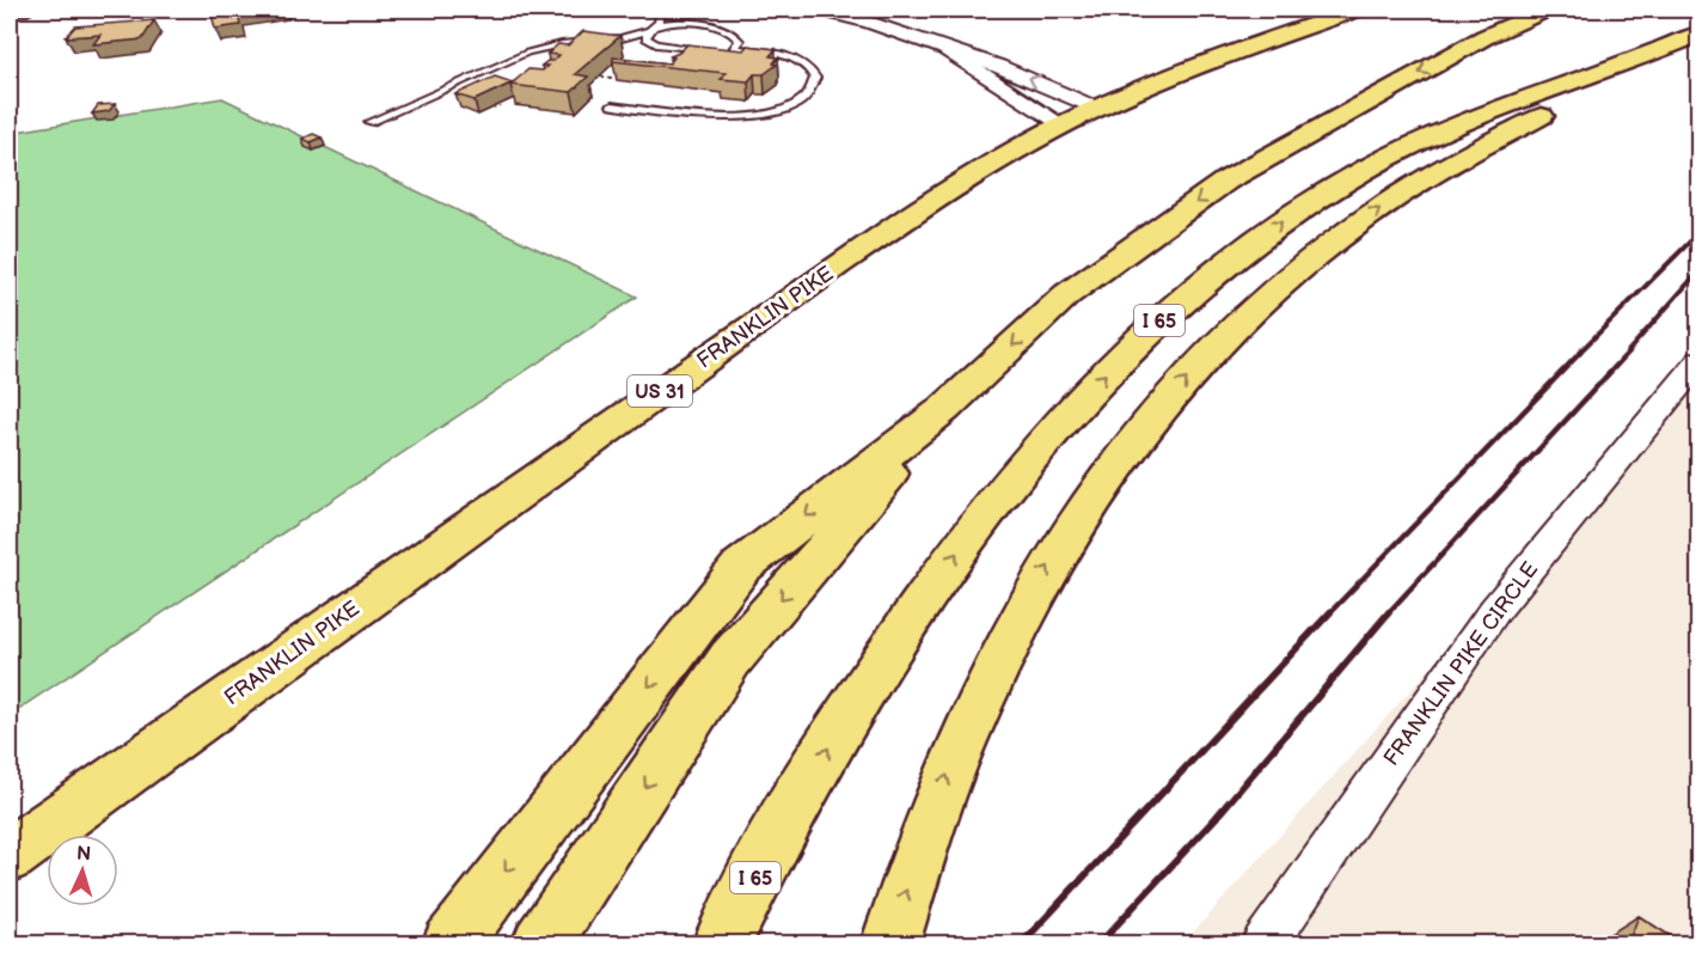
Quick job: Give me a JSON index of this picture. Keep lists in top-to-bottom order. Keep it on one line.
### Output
{"streets":{"main road":["FRANKLIN PIKE","I 65","US 31"],"street":["FRANKLIN PIKE CIRCLE"]},"north":"top"}
